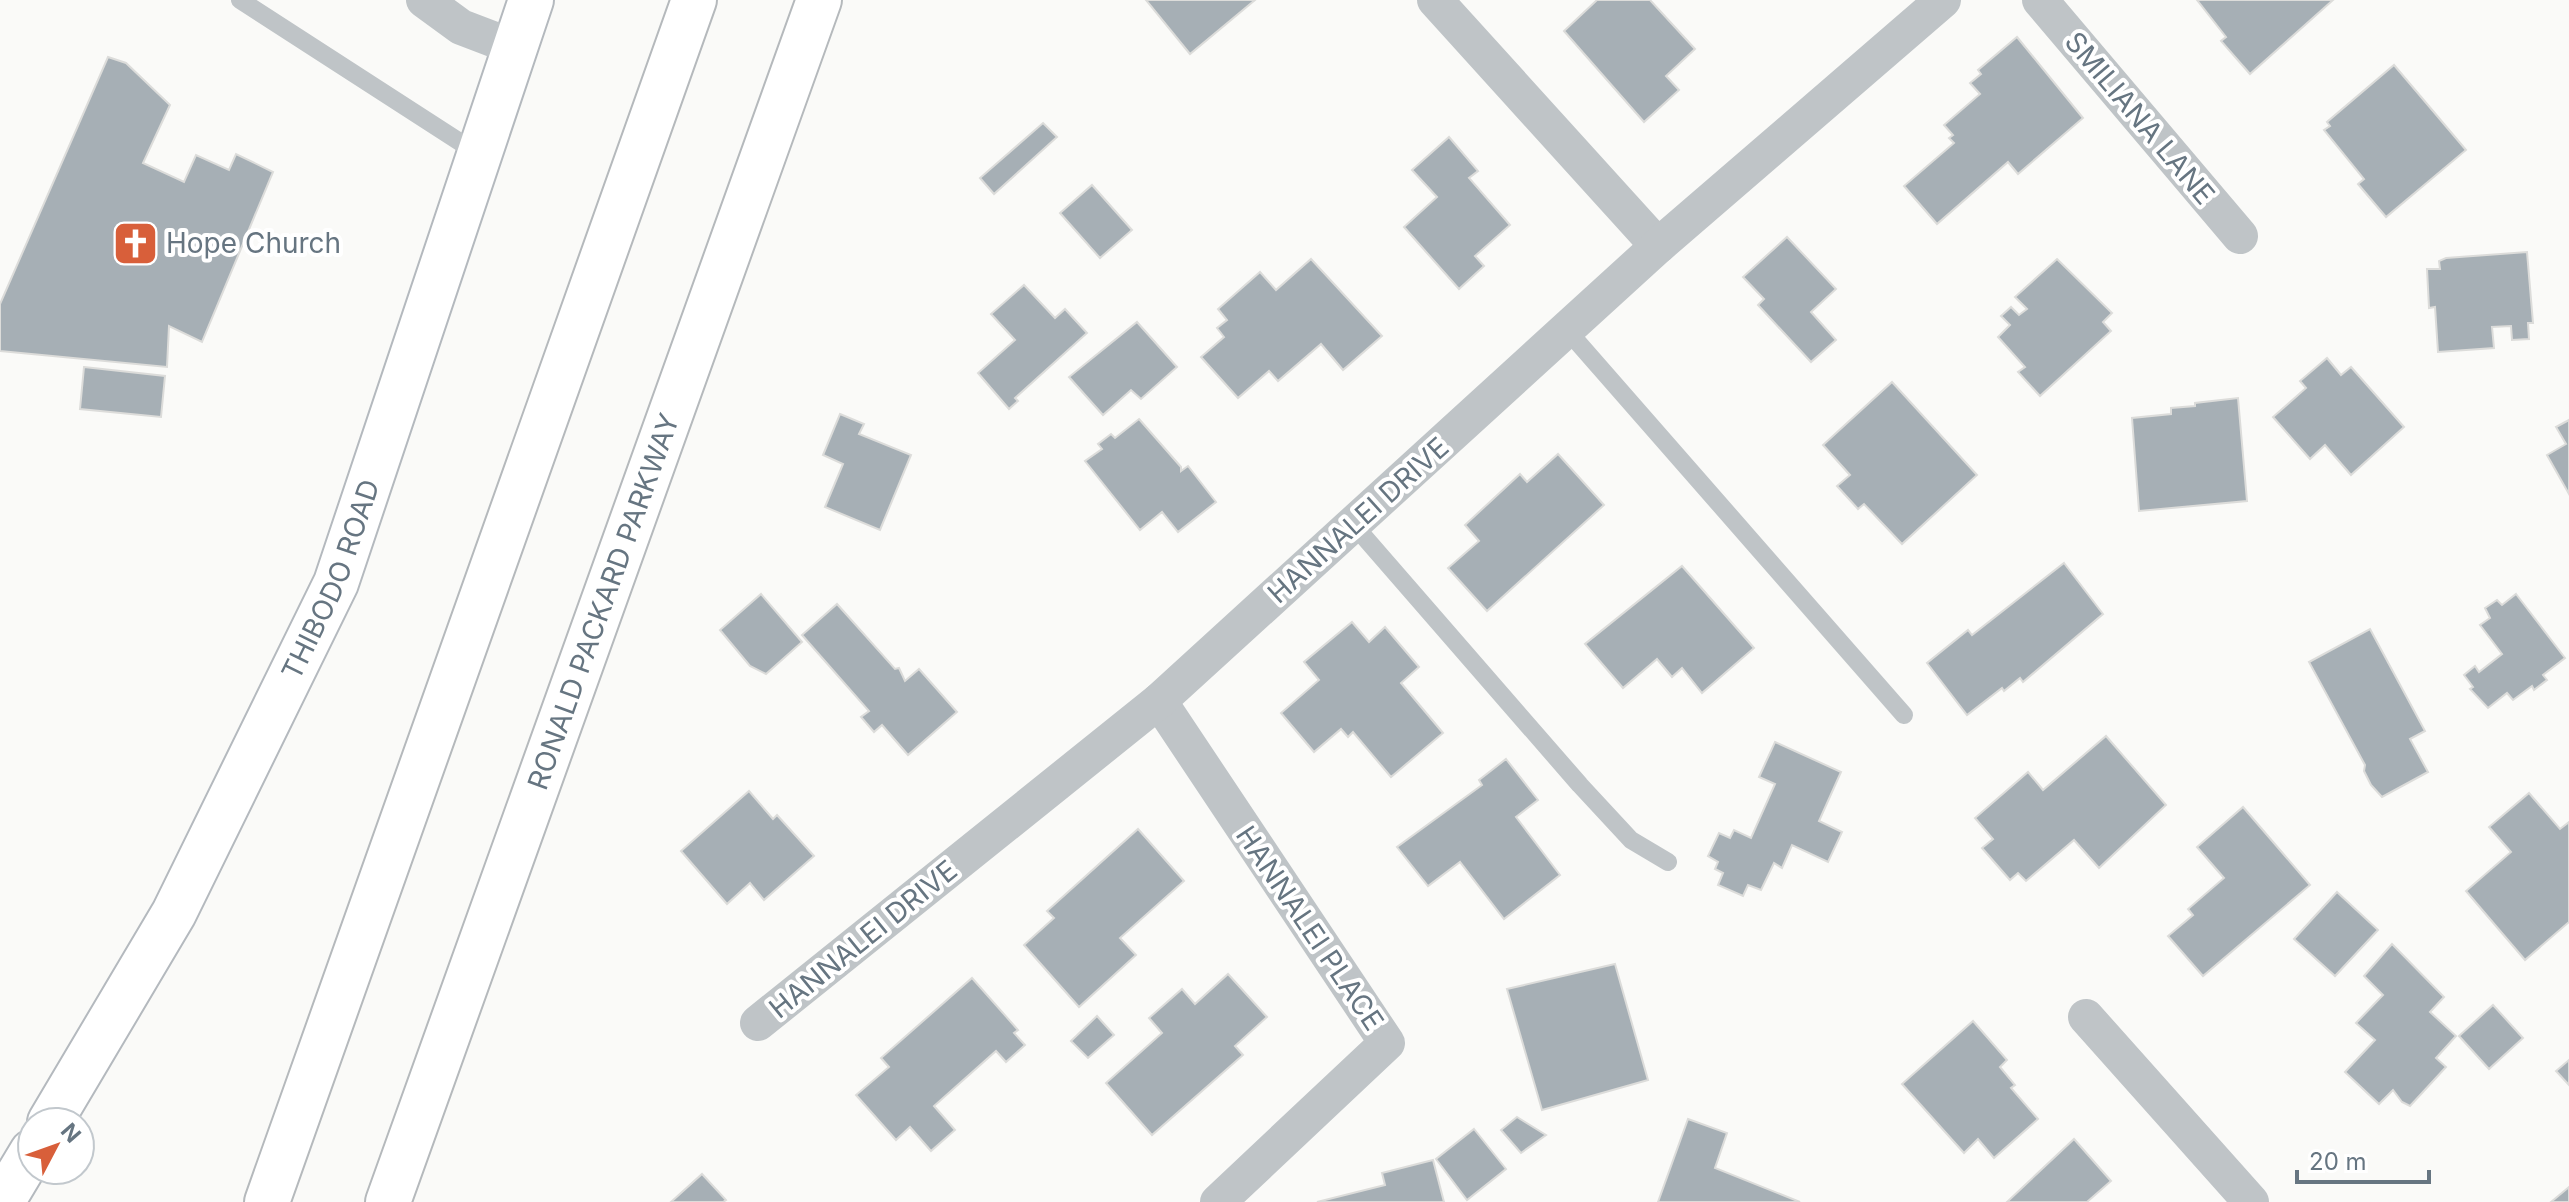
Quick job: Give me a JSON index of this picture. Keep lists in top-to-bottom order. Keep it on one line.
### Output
{"streets":{"main road":["THIBODO ROAD","RONALD PACKARD PARKWAY"],"street":["SMILIANA LANE","HANNALEI DRIVE","HANNALEI PLACE"]},"crossings":[["HANNALEI DRIVE","HANNALEI PLACE"]],"places":{"church":["Hope Church"]},"scale_bar":"20 m","north":"top right"}
